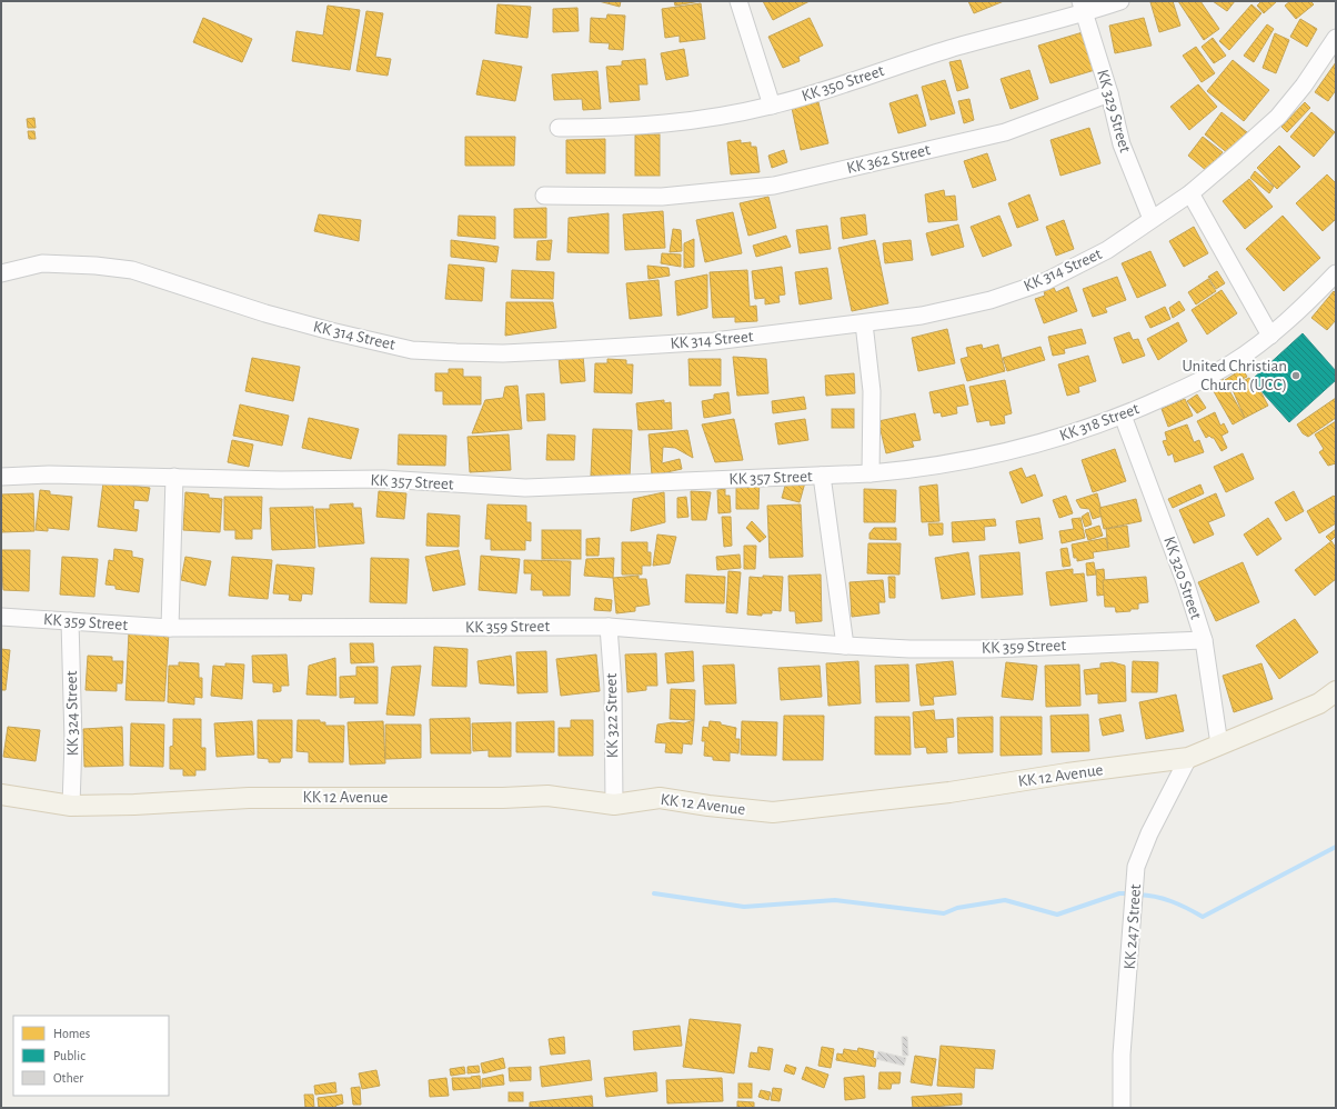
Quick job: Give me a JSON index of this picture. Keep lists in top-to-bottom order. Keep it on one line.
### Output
{"streets":{"main road":["KK 12 Avenue"],"street":["KK 350 Street","KK 329 Street","KK 362 Street","KK 314 Street","KK 318 Street","KK 357 Street","KK 320 Street","KK 359 Street","KK 324 Street","KK 322 Street","KK 247 Street"]},"crossings":[["KK 350 Street","KK 329 Street"],["KK 329 Street","KK 362 Street"],["KK 329 Street","KK 314 Street"],["KK 318 Street","KK 357 Street"],["KK 318 Street","KK 320 Street"],["KK 320 Street","KK 359 Street"],["KK 320 Street","KK 12 Avenue"],["KK 359 Street","KK 324 Street"],["KK 359 Street","KK 322 Street"],["KK 324 Street","KK 12 Avenue"],["KK 322 Street","KK 12 Avenue"],["KK 12 Avenue","KK 247 Street"]],"places":["United Christian Church (UCC)"],"legend":["Homes","Public","Other"]}
